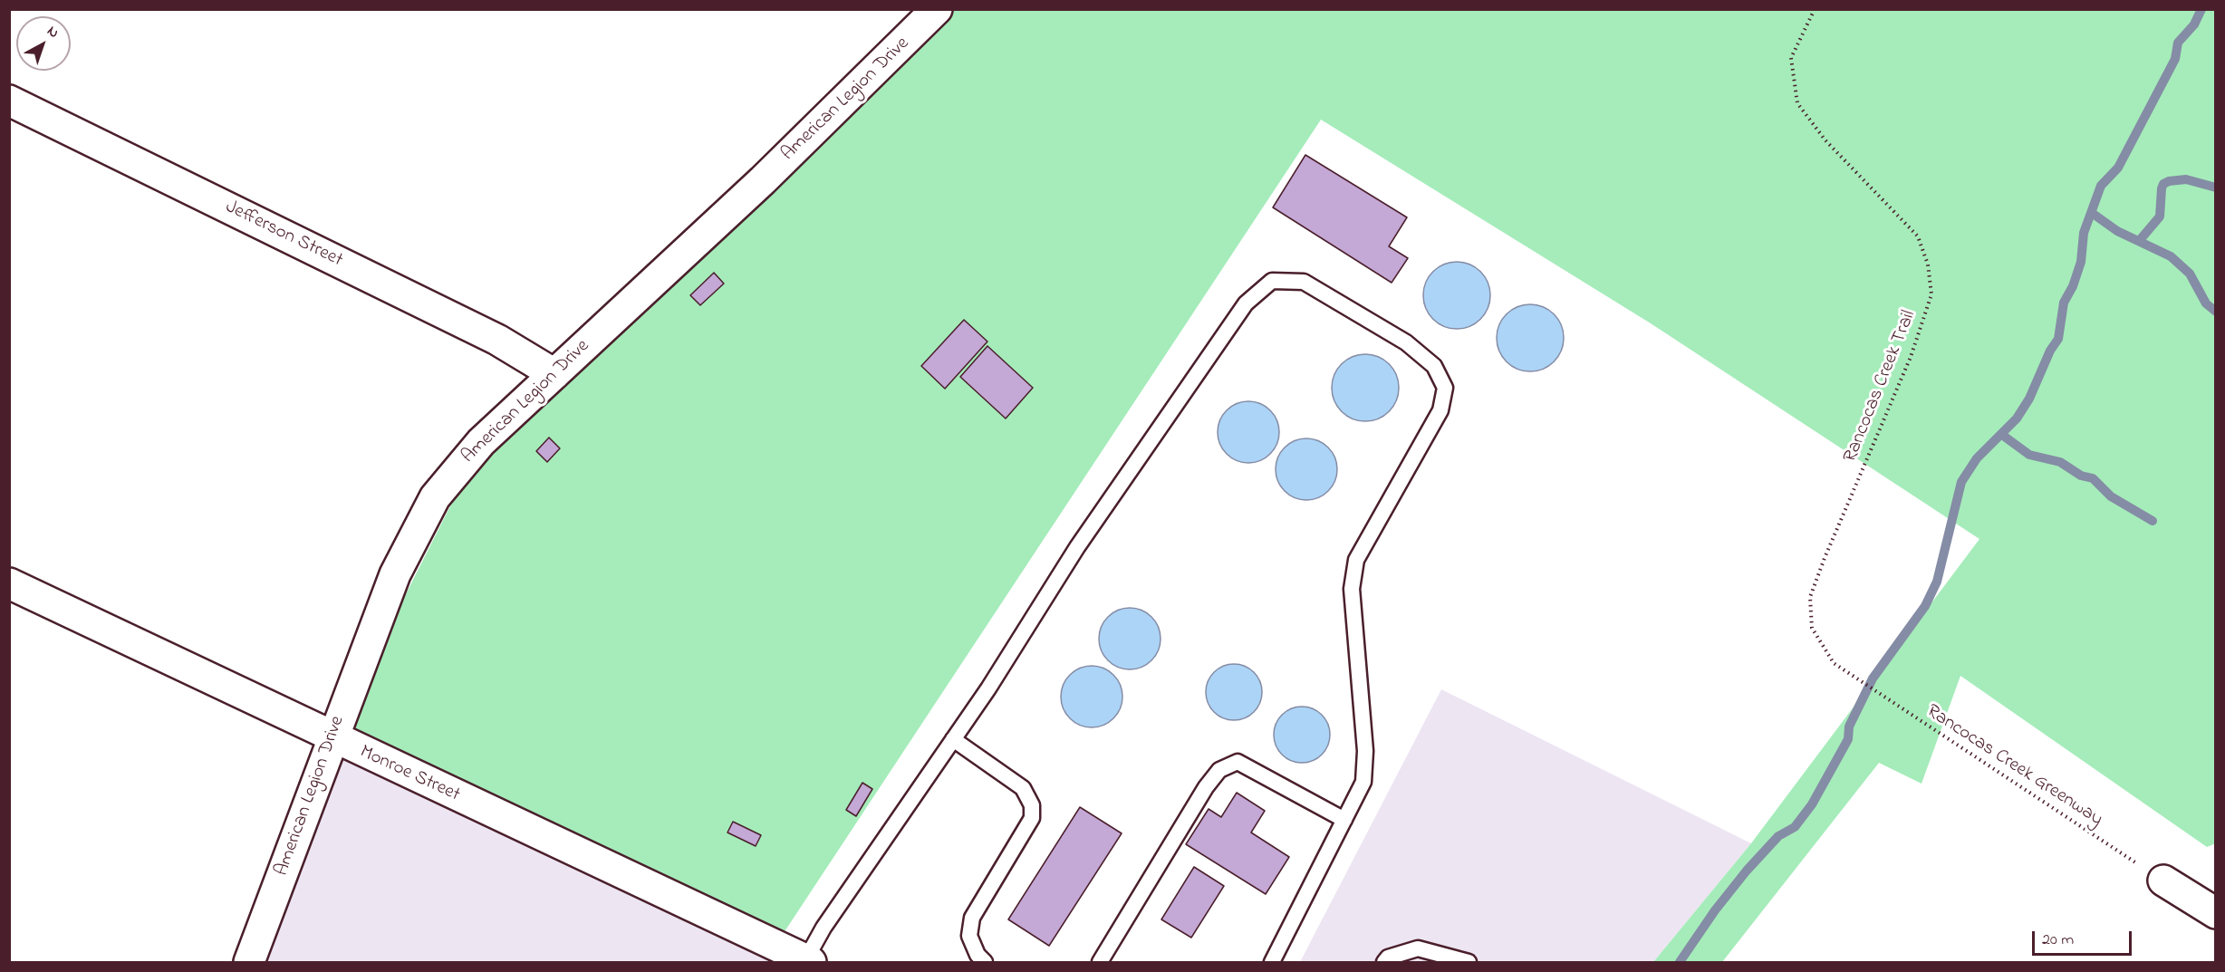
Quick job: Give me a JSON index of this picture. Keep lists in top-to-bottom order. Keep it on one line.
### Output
{"streets":{"street":["American Legion Drive","Jefferson Street","Monroe Street"],"path":["Rancocas Creek Trail","Rancocas Creek Greenway"]},"crossings":[["American Legion Drive","Jefferson Street"],["American Legion Drive","Monroe Street"],["Rancocas Creek Trail","Rancocas Creek Greenway"]],"scale_bar":"20 m","north":"top right"}
